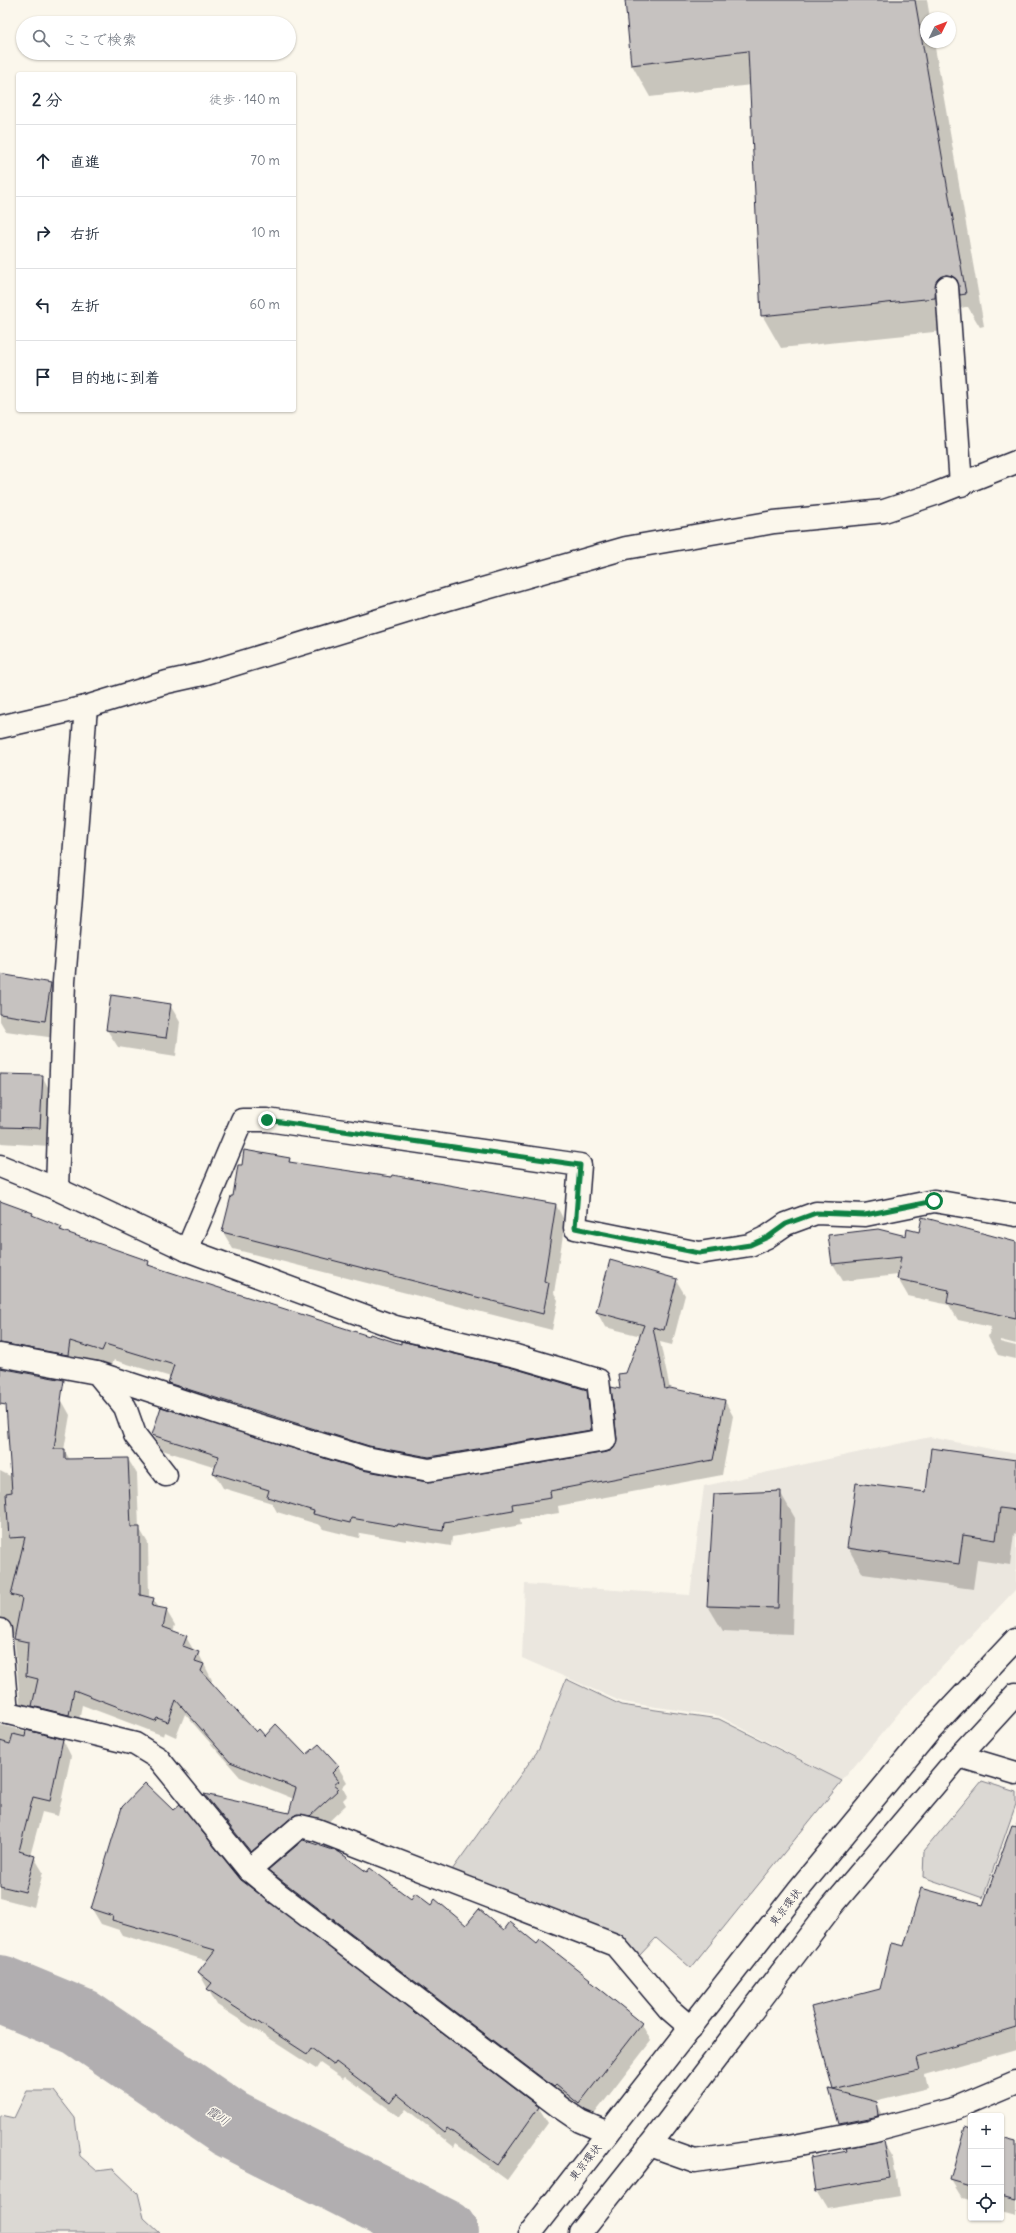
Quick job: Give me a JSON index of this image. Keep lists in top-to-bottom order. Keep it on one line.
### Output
{"streets":{"main road":["東京環状"]},"water":["霞川"],"north":"top right","page":{"search":"ここで検索","heading":["2 分","徒歩 · 140 m"],"list":[["直進","70 m"],["右折","10 m"],["左折","60 m"],"目的地に到着"],"map_buttons":["+","−"]}}
